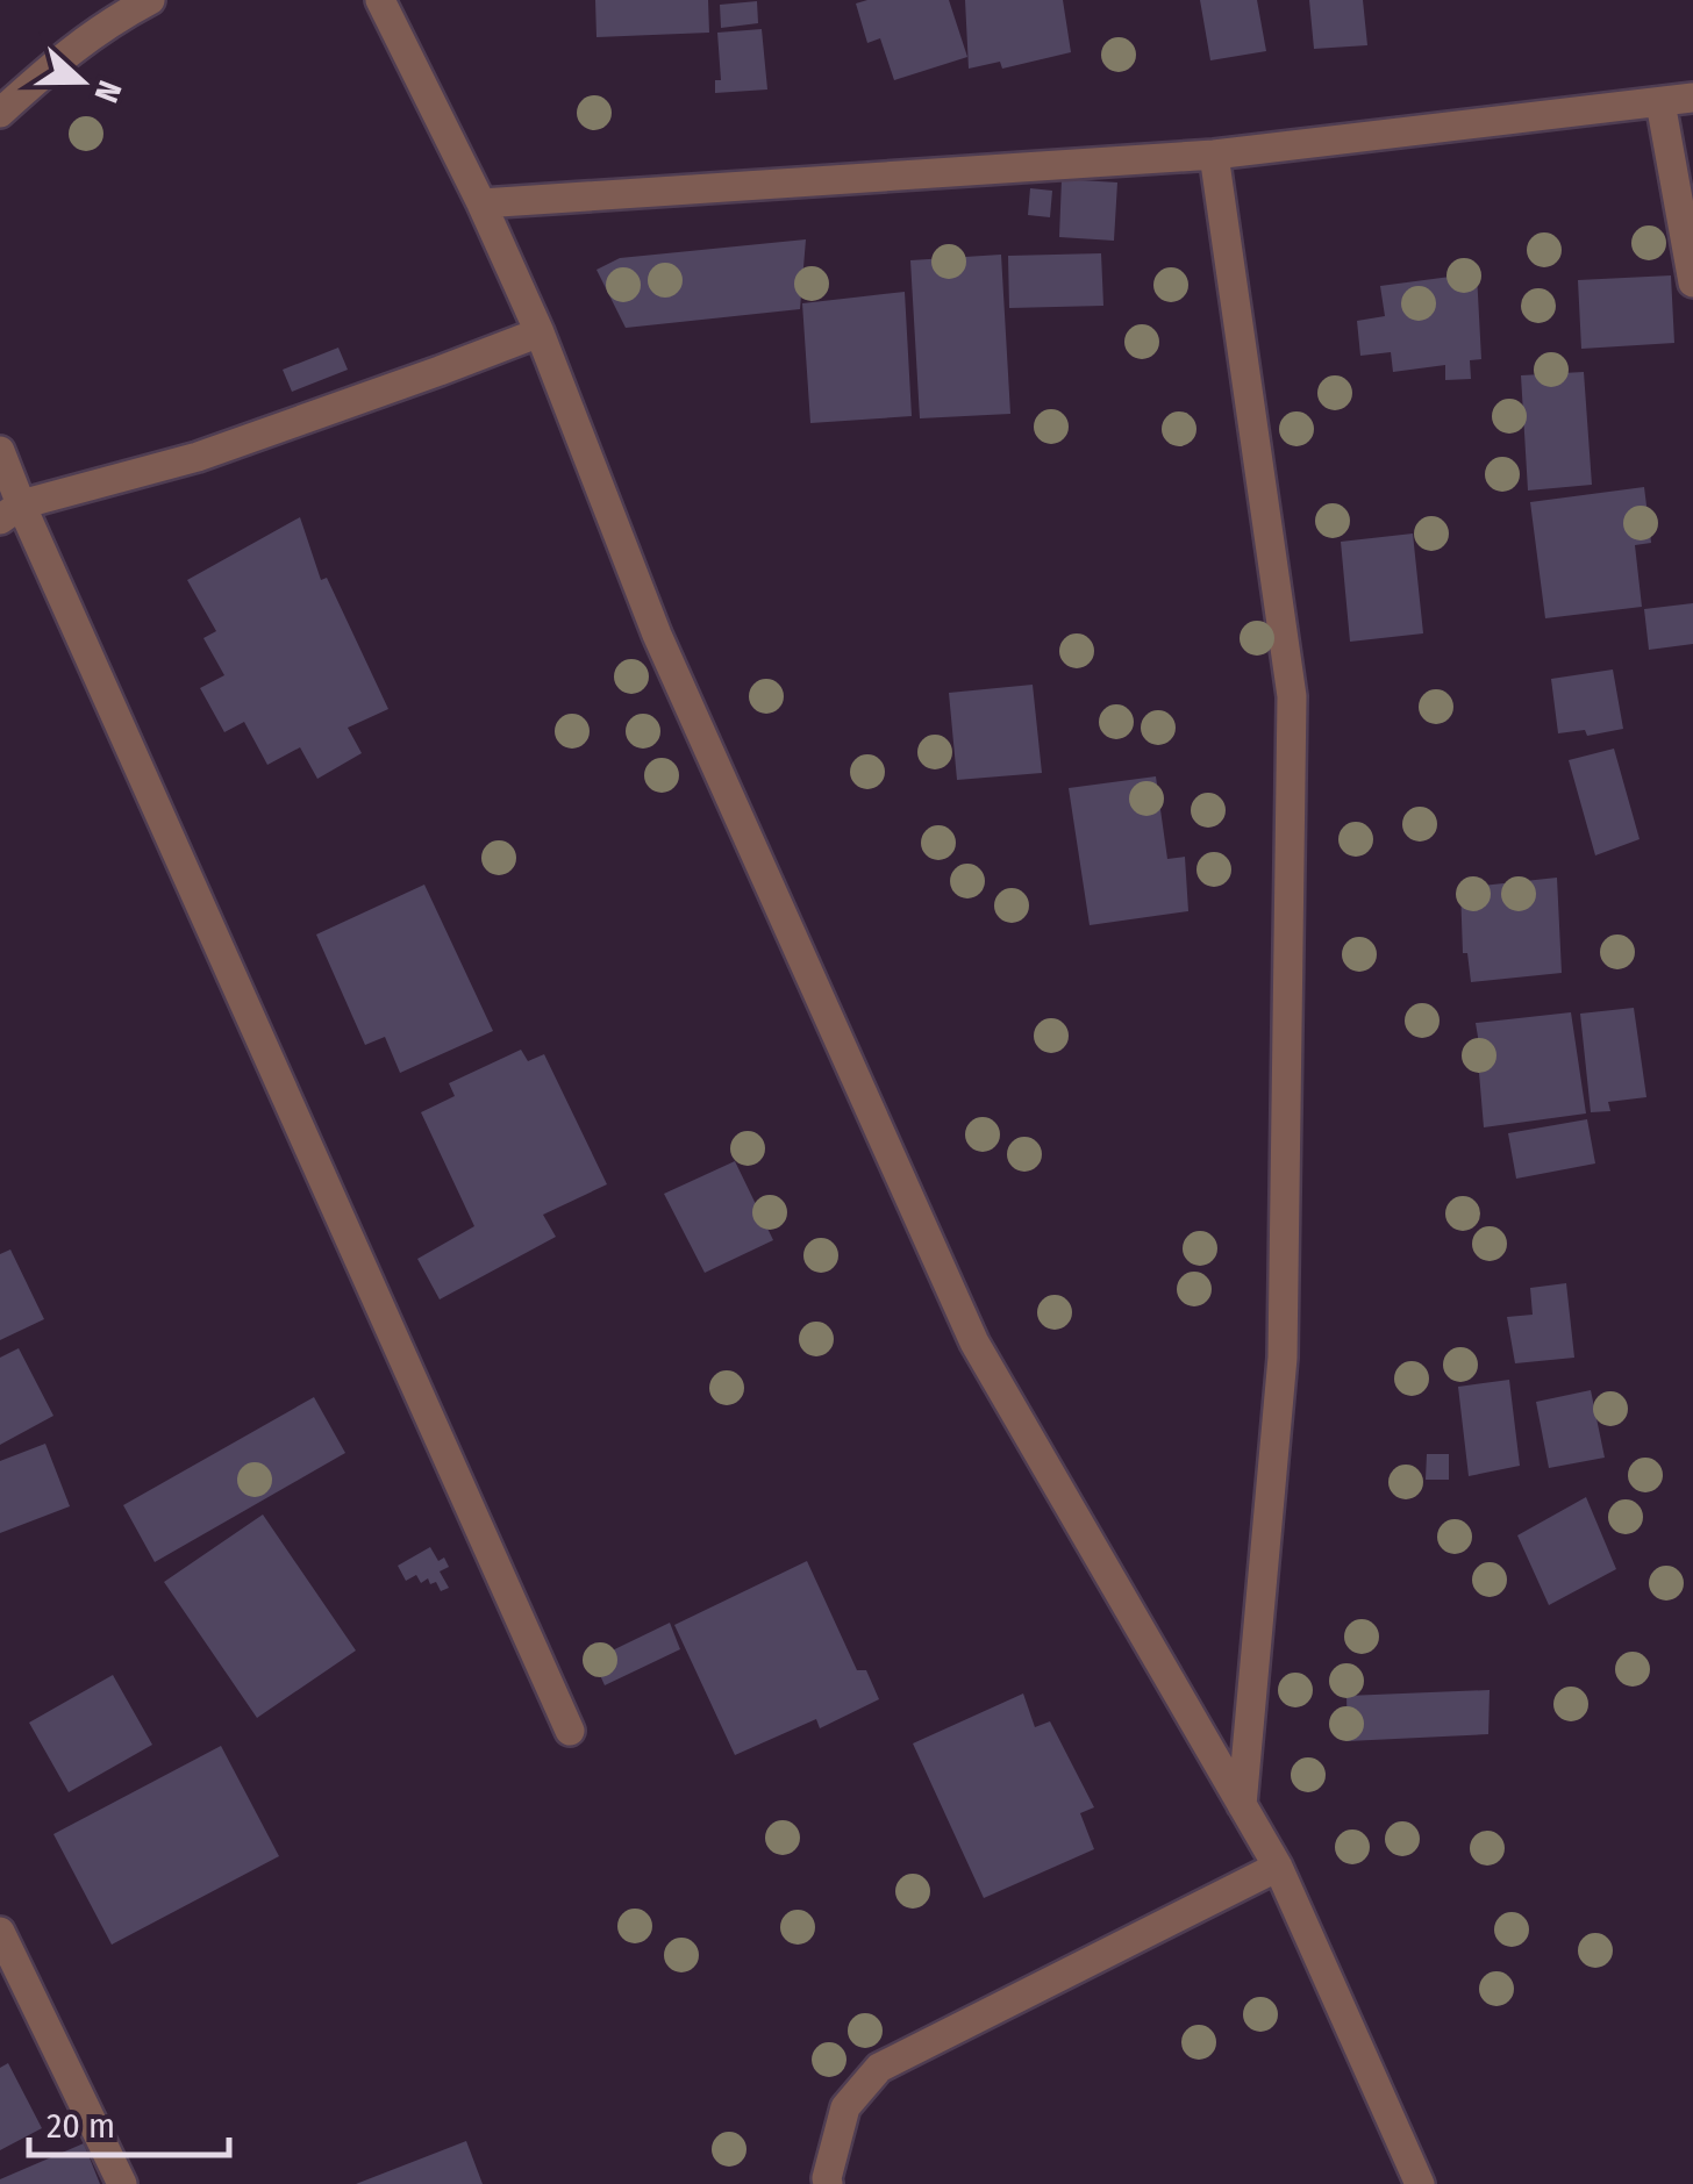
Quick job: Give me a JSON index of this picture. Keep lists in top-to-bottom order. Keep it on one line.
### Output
{"scale_bar":"20 m","north":"right"}
